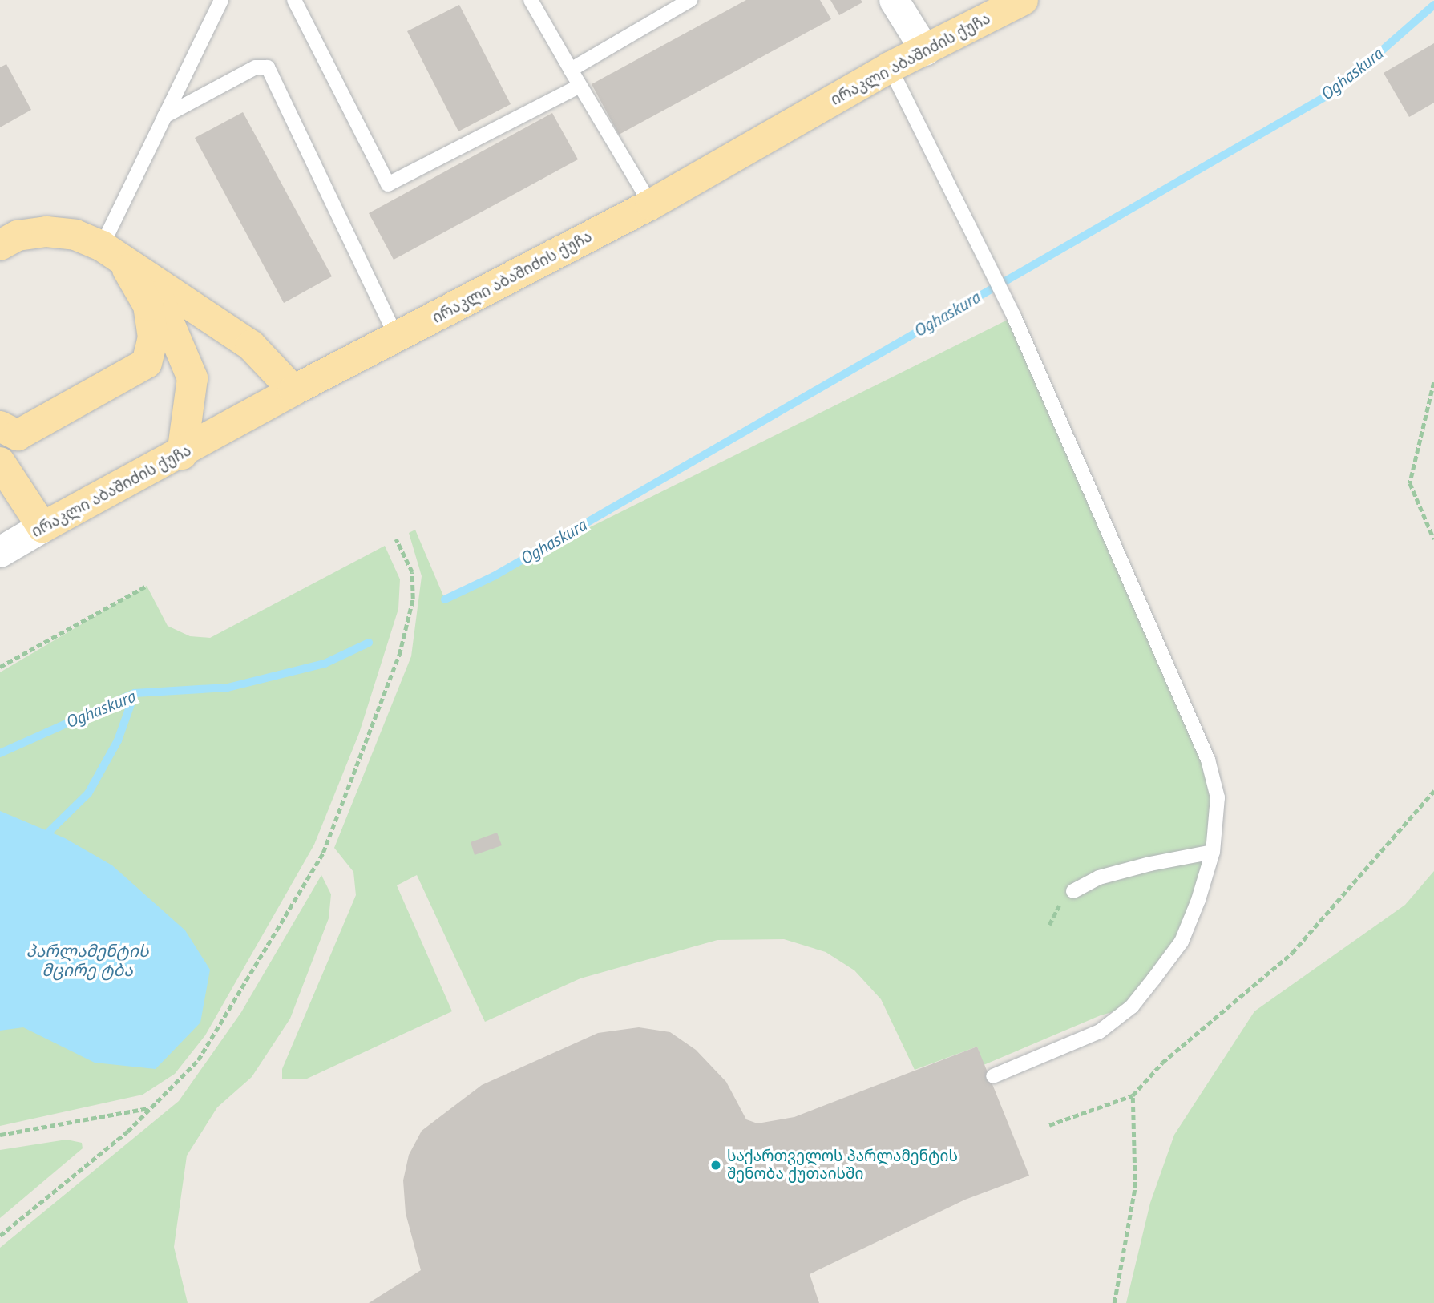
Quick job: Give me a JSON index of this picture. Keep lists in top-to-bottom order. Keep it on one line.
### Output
{"streets":{"main road":["ირაკლი აბაშიძის ქუჩა"]},"water":["Oghaskura","პარლამენტის მცირე ტბა"],"places":["საქართველოს პარლამენტის შენობა ქუთაისში"]}
